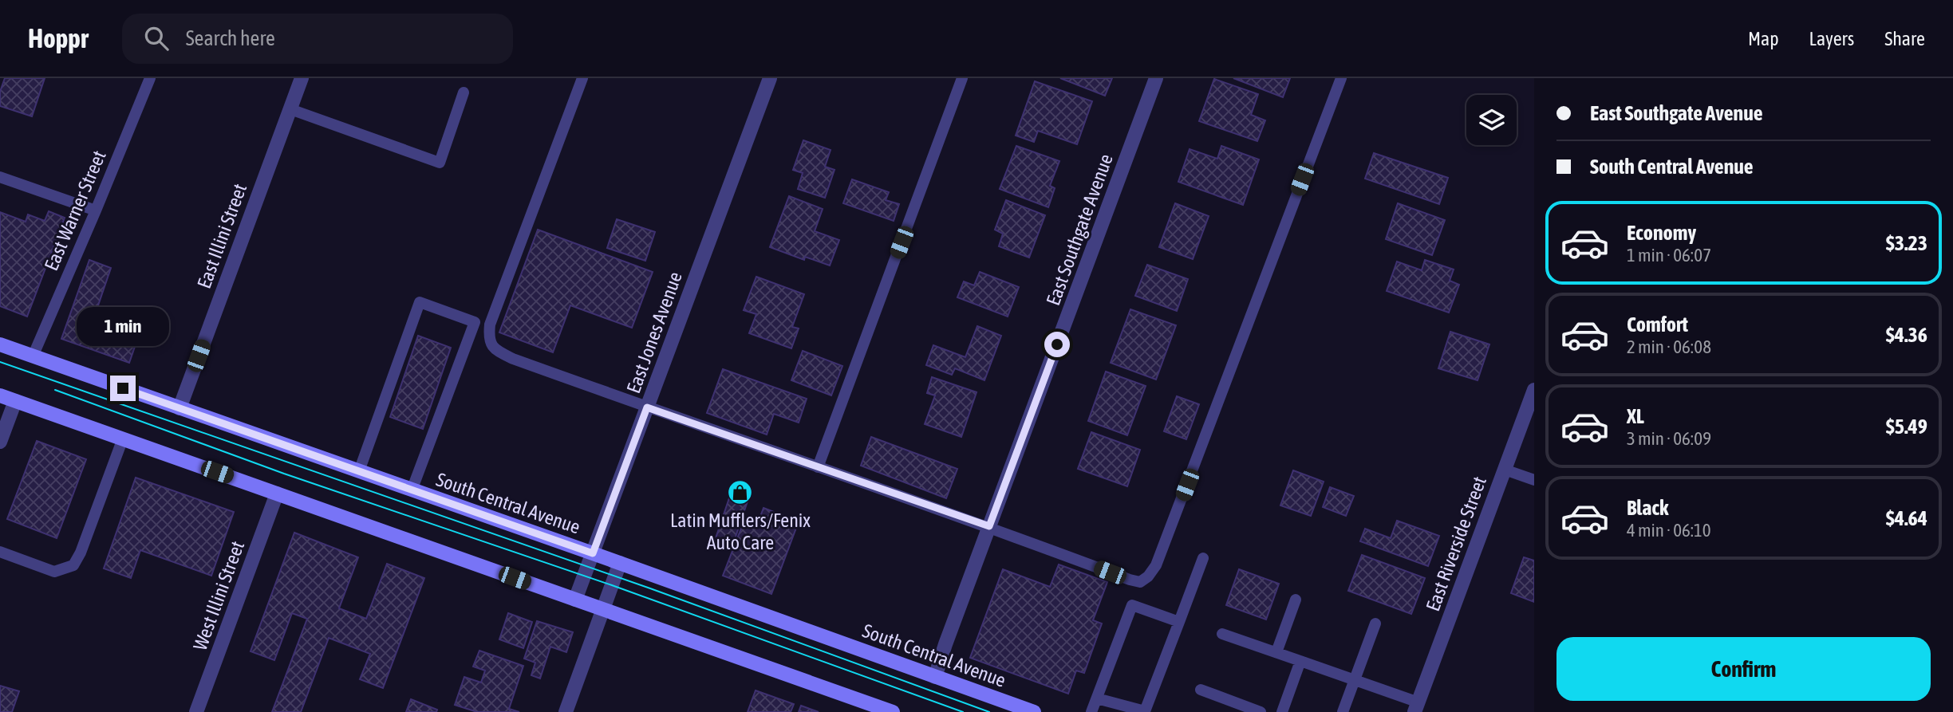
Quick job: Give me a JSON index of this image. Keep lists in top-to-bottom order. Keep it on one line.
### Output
{"streets":{"main road":["South Central Avenue"],"street":["East Southgate Avenue","East Illini Street","East Jones Avenue","East Riverside Street","West Illini Street"],"lane":["East Warner Street"]},"crossings":[["East Warner Street","South Central Avenue"],["East Southgate Avenue","South Central Avenue"],["East Illini Street","South Central Avenue"],["East Jones Avenue","South Central Avenue"]],"places":{"shop":["Latin Mufflers/Fenix Auto Care"]},"page":{"header":"Hoppr","search":"Search here","nav":["Map","Layers","Share"],"banner":["East Southgate Avenue","South Central Avenue"],"list":[{"name":"Economy","note":"1 min · 06:07","value":"$3.23"},{"name":"Comfort","note":"2 min · 06:08","value":"$4.36"},{"name":"XL","note":"3 min · 06:09","value":"$5.49"},{"name":"Black","note":"4 min · 06:10","value":"$4.64"}],"bubble":"1 min","buttons":"Confirm"}}
